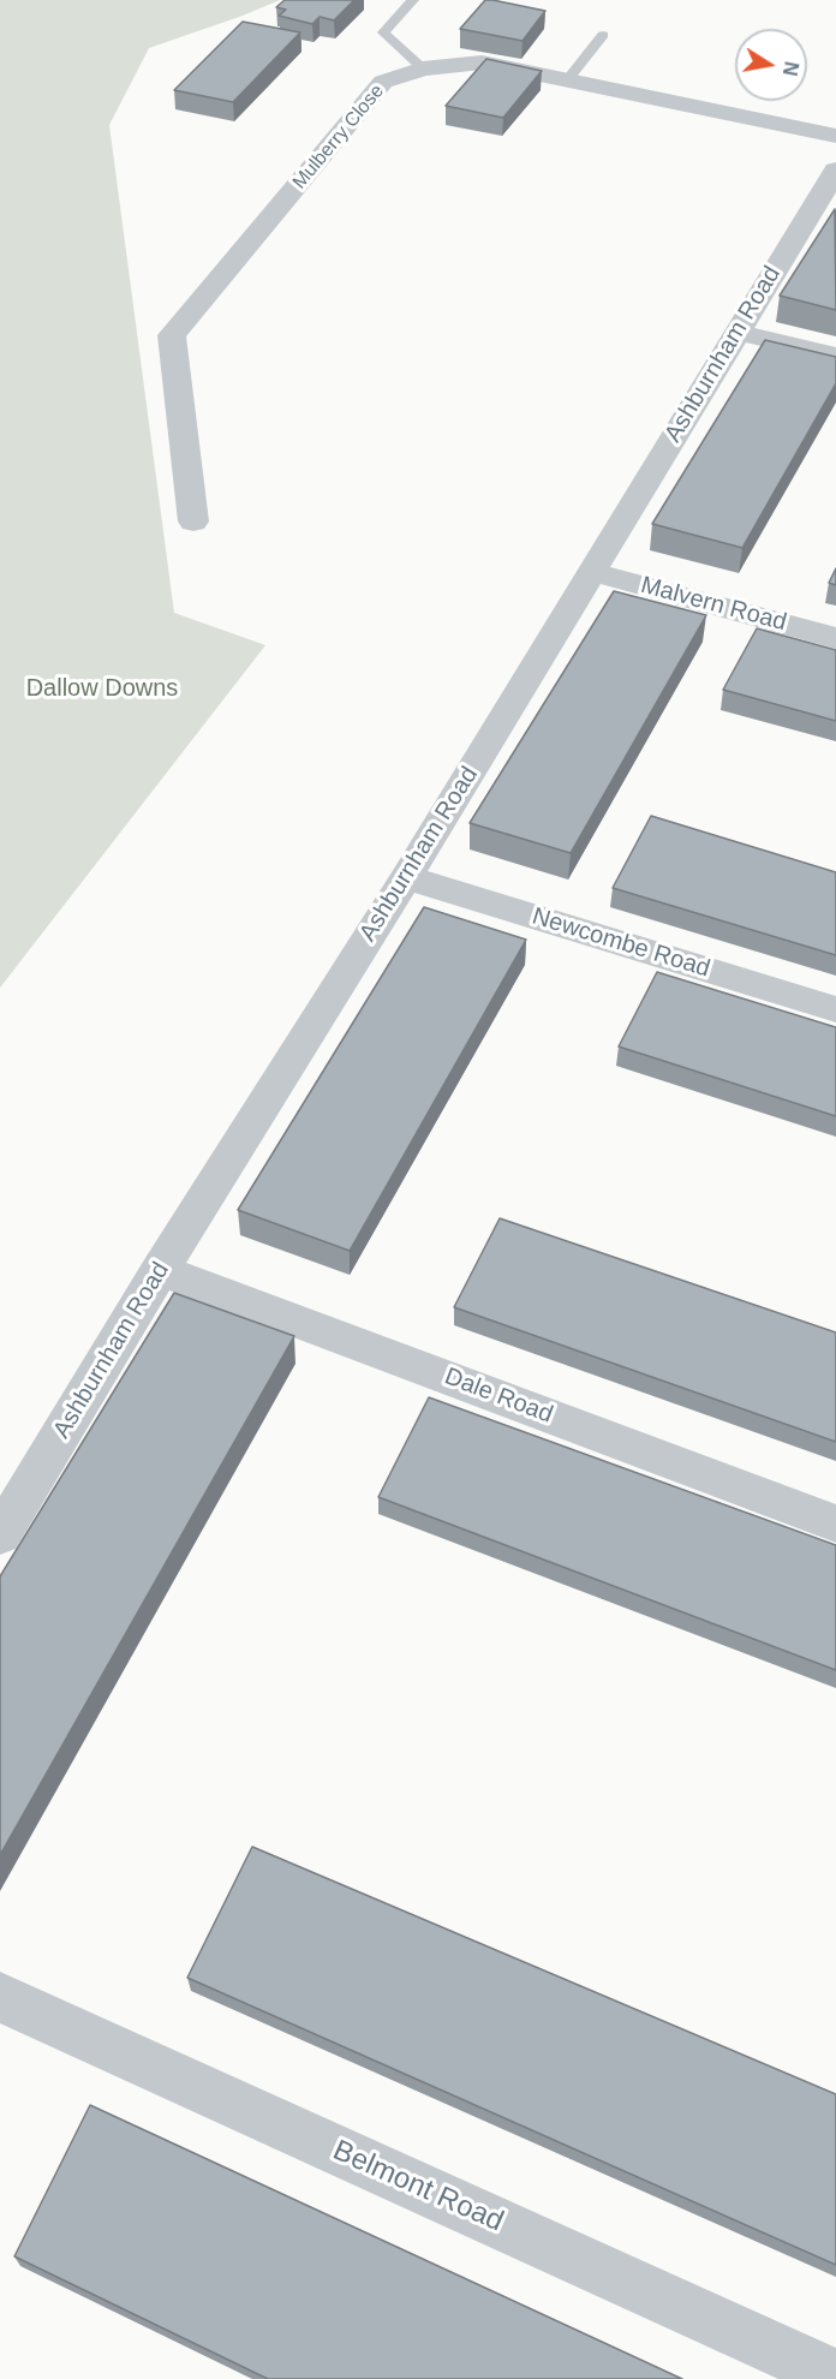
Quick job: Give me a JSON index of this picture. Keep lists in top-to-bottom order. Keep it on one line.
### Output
{"streets":{"street":["Mulberry Close","Ashburnham Road","Malvern Road","Newcombe Road","Dale Road","Belmont Road"]},"crossings":[["Ashburnham Road","Malvern Road"],["Ashburnham Road","Newcombe Road"],["Ashburnham Road","Dale Road"]],"parks":["Dallow Downs"],"north":"right"}
